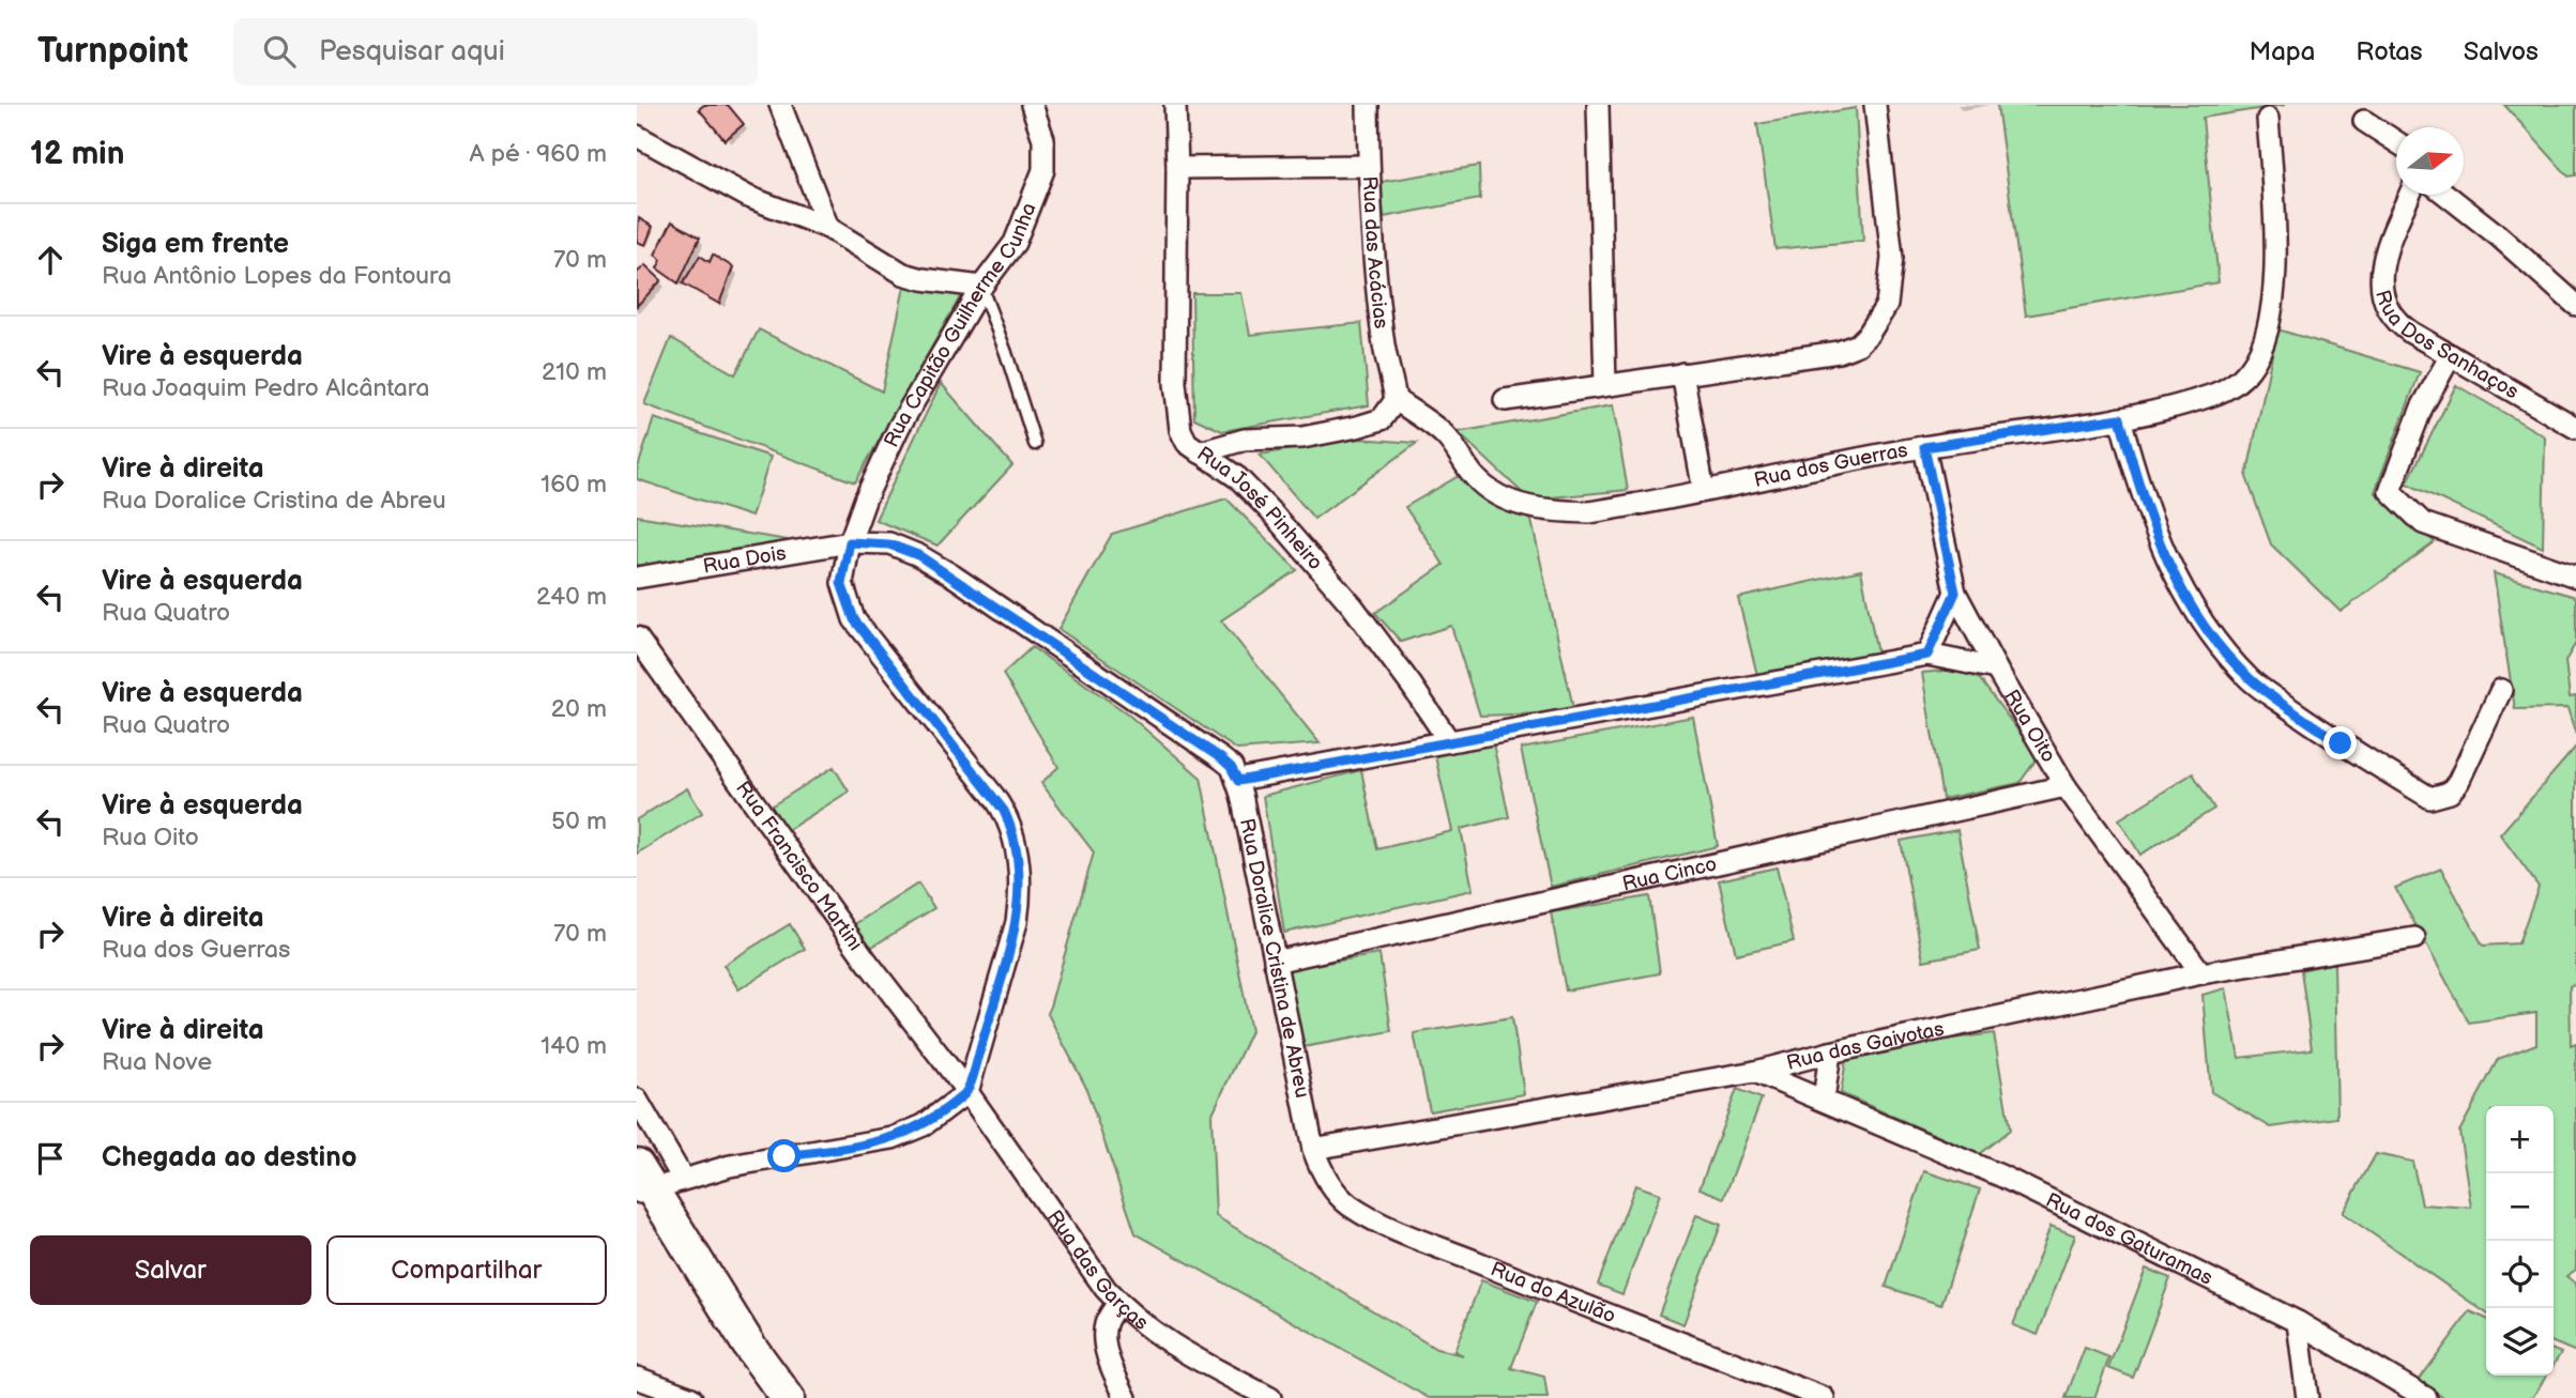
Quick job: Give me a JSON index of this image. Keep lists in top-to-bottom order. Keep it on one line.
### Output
{"streets":{"street":["Rua das Acácias","Rua Capitão Guilherme Cunha","Rua Dos Sanhaços","Rua dos Guerras","Rua José Pinheiro","Rua Dois","Rua Oito","Rua Francisco Martini","Rua Cinco","Rua Doralice Cristina de Abreu","Rua das Gaivotas","Rua dos Gaturamas","Rua das Garças","Rua do Azulão"]},"crossings":[["Rua das Acácias","Rua dos Guerras"],["Rua Capitão Guilherme Cunha","Rua Dois"],["Rua Capitão Guilherme Cunha","Rua Francisco Martini"],["Rua Capitão Guilherme Cunha","Rua das Garças"],["Rua dos Guerras","Rua Oito"],["Rua Oito","Rua Cinco"],["Rua Oito","Rua das Gaivotas"],["Rua Francisco Martini","Rua das Garças"],["Rua Cinco","Rua Doralice Cristina de Abreu"],["Rua Doralice Cristina de Abreu","Rua das Gaivotas"],["Rua Doralice Cristina de Abreu","Rua do Azulão"],["Rua das Gaivotas","Rua dos Gaturamas"],["Rua das Gaivotas","Rua do Azulão"]],"north":"right","page":{"header":"Turnpoint","search":"Pesquisar aqui","nav":["Mapa","Rotas","Salvos"],"heading":["12 min","A pé · 960 m"],"list":[["Siga em frente","Rua Antônio Lopes da Fontoura","70 m"],["Vire à esquerda","Rua Joaquim Pedro Alcântara","210 m"],["Vire à direita","Rua Doralice Cristina de Abreu","160 m"],["Vire à esquerda","Rua Quatro","240 m"],["Vire à esquerda","Rua Quatro","20 m"],["Vire à esquerda","Rua Oito","50 m"],["Vire à direita","Rua dos Guerras","70 m"],["Vire à direita","Rua Nove","140 m"],"Chegada ao destino"],"map_buttons":["+","−"],"buttons":["Salvar","Compartilhar"]}}
